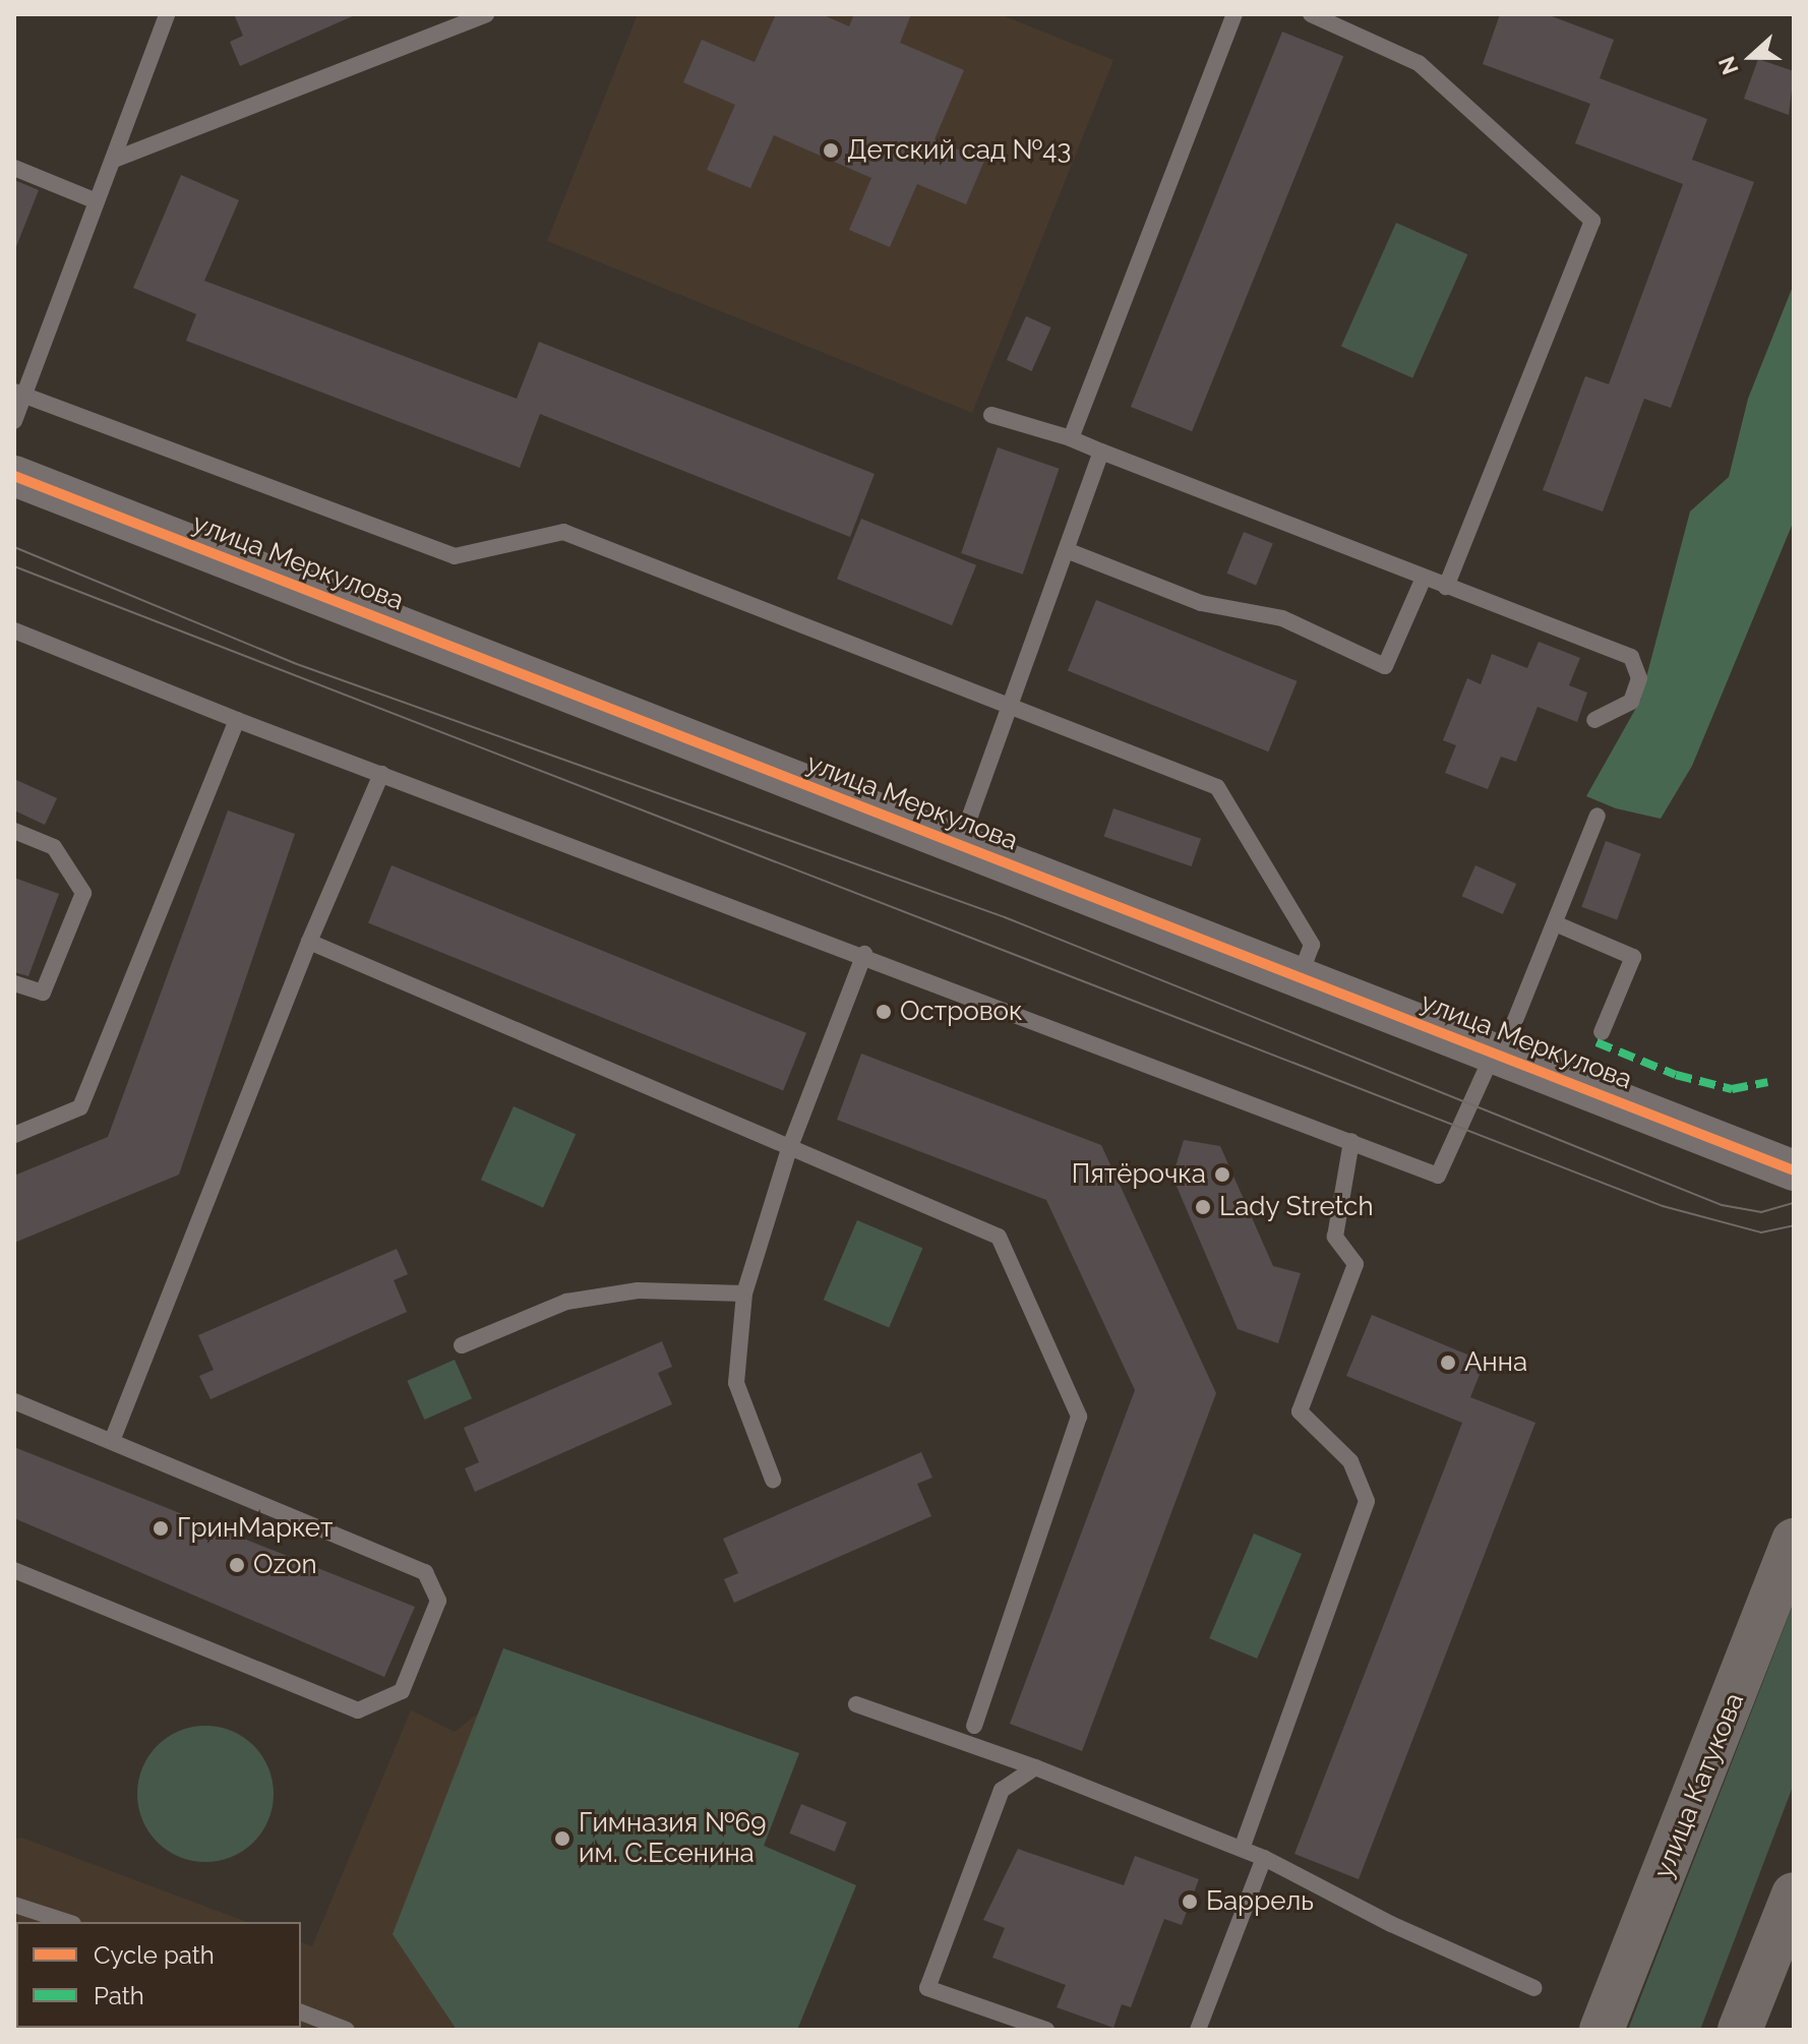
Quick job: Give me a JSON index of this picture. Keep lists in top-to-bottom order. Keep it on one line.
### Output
{"streets":{"main road":["улица Катукова"],"street":["улица Меркулова"]},"places":["Детский сад №43","Островок","Пятёрочка","Lady Stretch","Анна","ГринМаркет","Ozon","Гимназия №69 им. С.Есенина","Баррель"],"legend":["Cycle path","Path"],"north":"left"}
